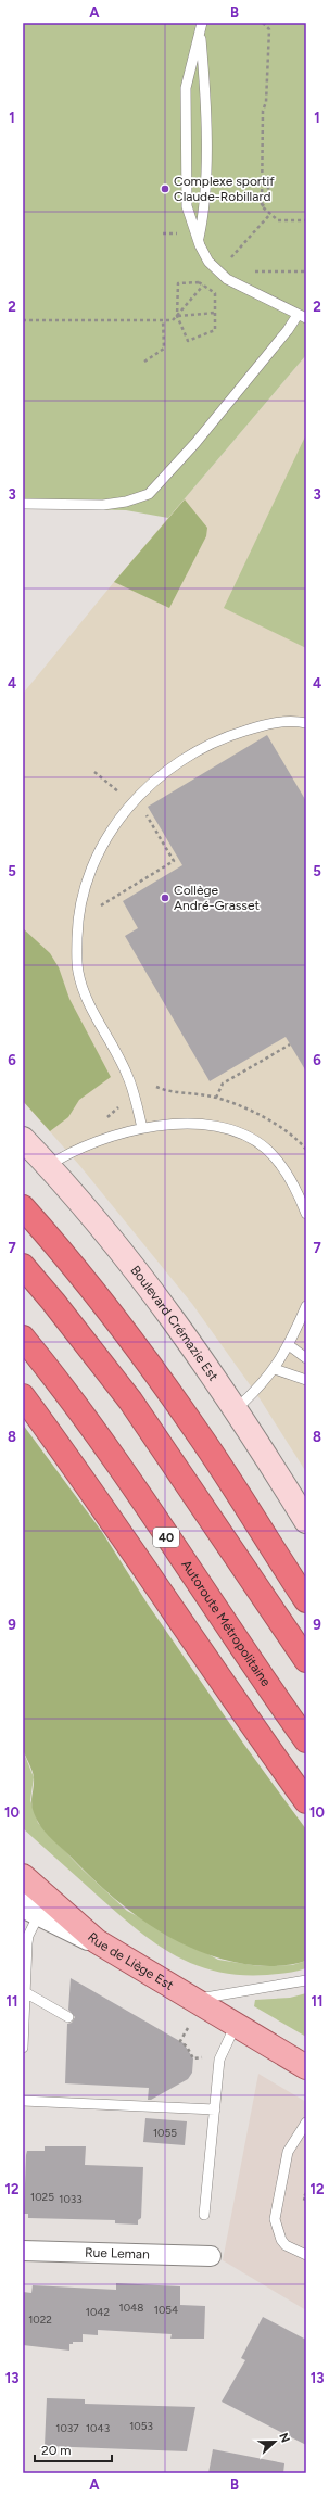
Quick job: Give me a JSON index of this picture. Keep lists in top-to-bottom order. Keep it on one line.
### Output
{"streets":{"highway":["40","Autoroute Métropolitaine"],"main road":["Boulevard Crémazie Est","Rue de Liège Est"],"street":["Rue Leman"]},"places":["Complexe sportif Claude-Robillard","Collège André-Grasset"],"house_numbers":["1055","1025","1033","1048","1054","1042","1022","1053","1037","1043"],"scale_bar":"20 m","north":"right","grid":{"columns":["A","B"],"rows":["1","2","3","4","5","6","7","8","9","10","11","12","13"]}}
